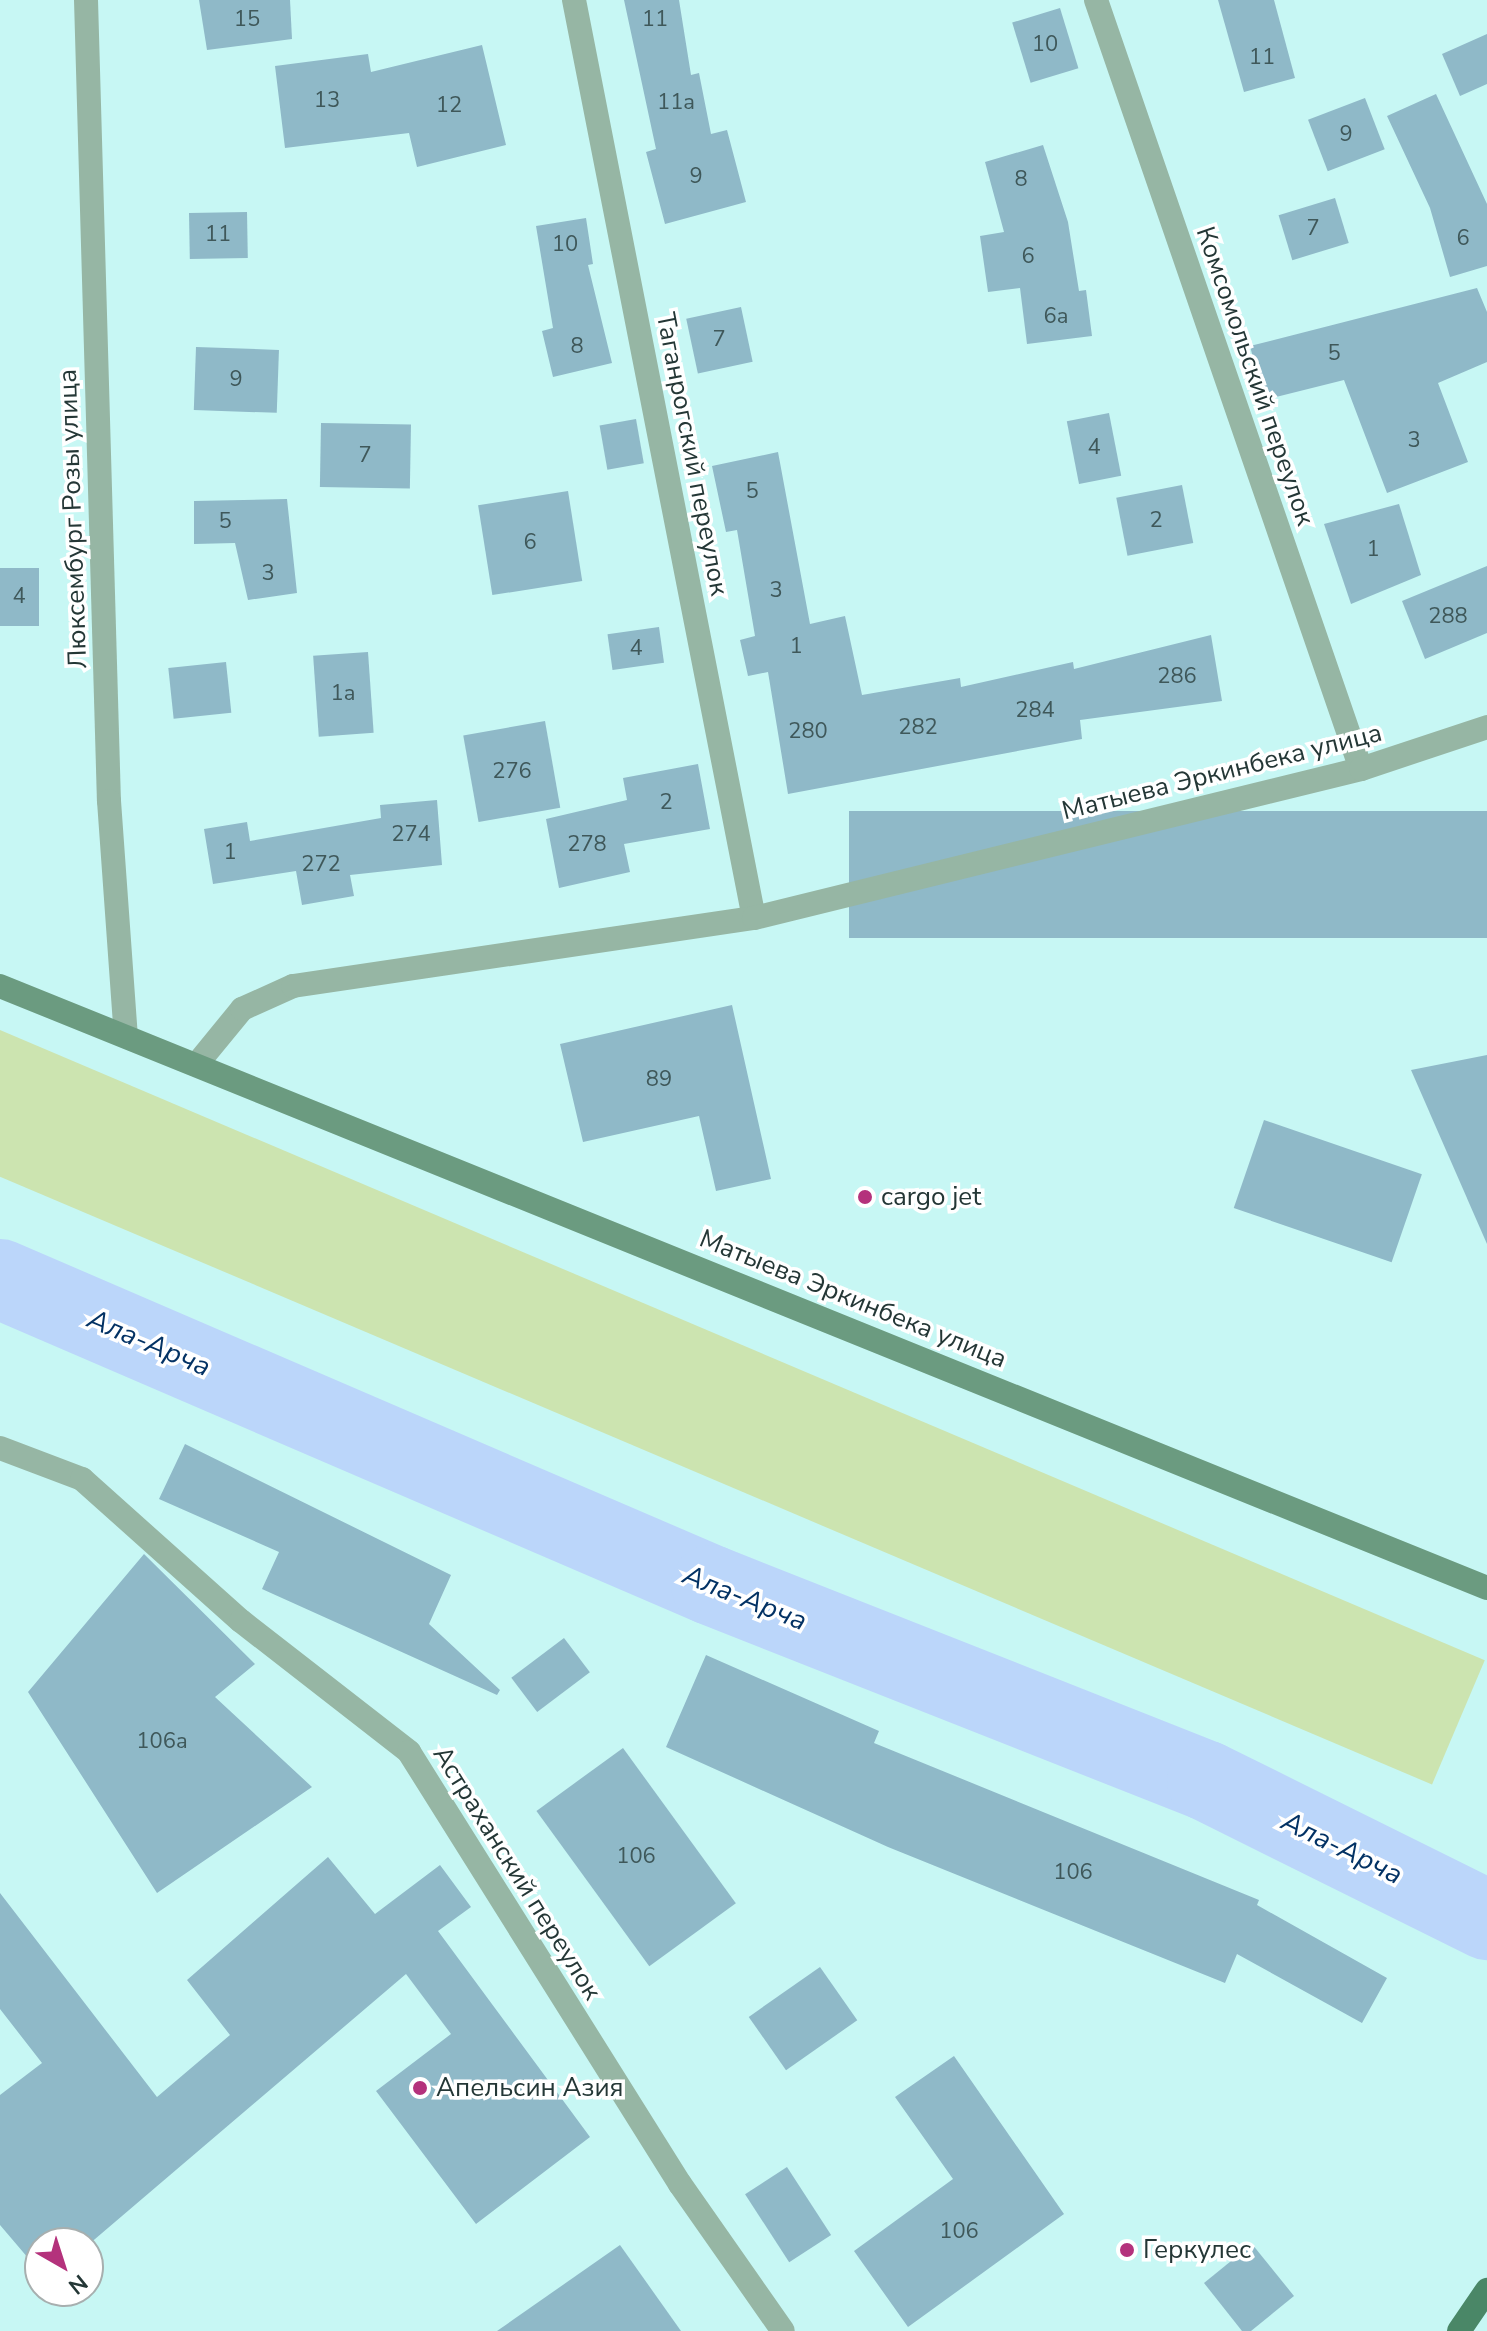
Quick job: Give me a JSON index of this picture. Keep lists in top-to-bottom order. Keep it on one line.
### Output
{"streets":{"main road":["Матыева Эркинбека улица"],"street":["Комсомольский переулок","Таганрогский переулок","Люксембург Розы улица","Астраханский переулок"]},"crossings":[["Комсомольский переулок","Матыева Эркинбека улица"],["Таганрогский переулок","Матыева Эркинбека улица"],["Люксембург Розы улица","Матыева Эркинбека улица"]],"water":["Ала-Арча"],"places":["cargo jet","Апельсин Азия","Геркулес"],"house_numbers":["15","11","10","11","13","11a","12","9","9","8","7","11","6","10","6","6a","7","8","5","9","3","4","7","5","2","5","6","1","3","3","4","288","1","4","286","1a","284","282","280","276","2","274","278","1","272","89","106a","106","106","106"],"north":"bottom right"}
